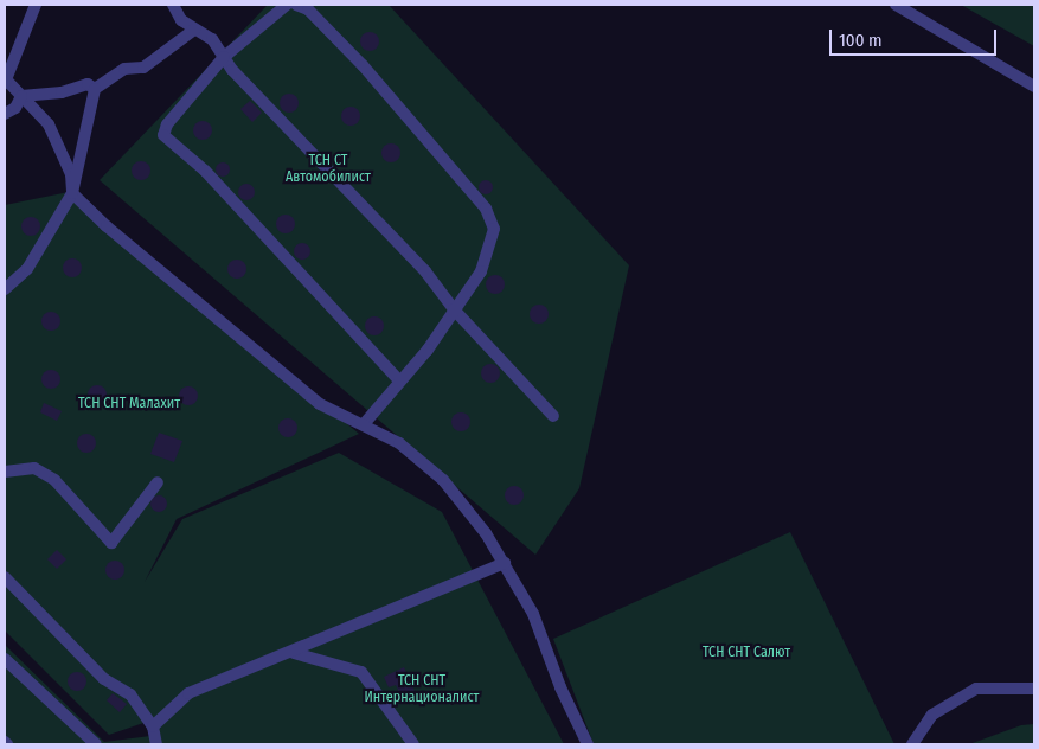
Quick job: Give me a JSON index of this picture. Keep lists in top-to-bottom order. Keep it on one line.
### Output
{"parks":["ТСН СТ Автомобилист","ТСН СНТ Малахит","ТСН СНТ Салют","ТСН СНТ Интернационалист"],"scale_bar":"100 m"}
